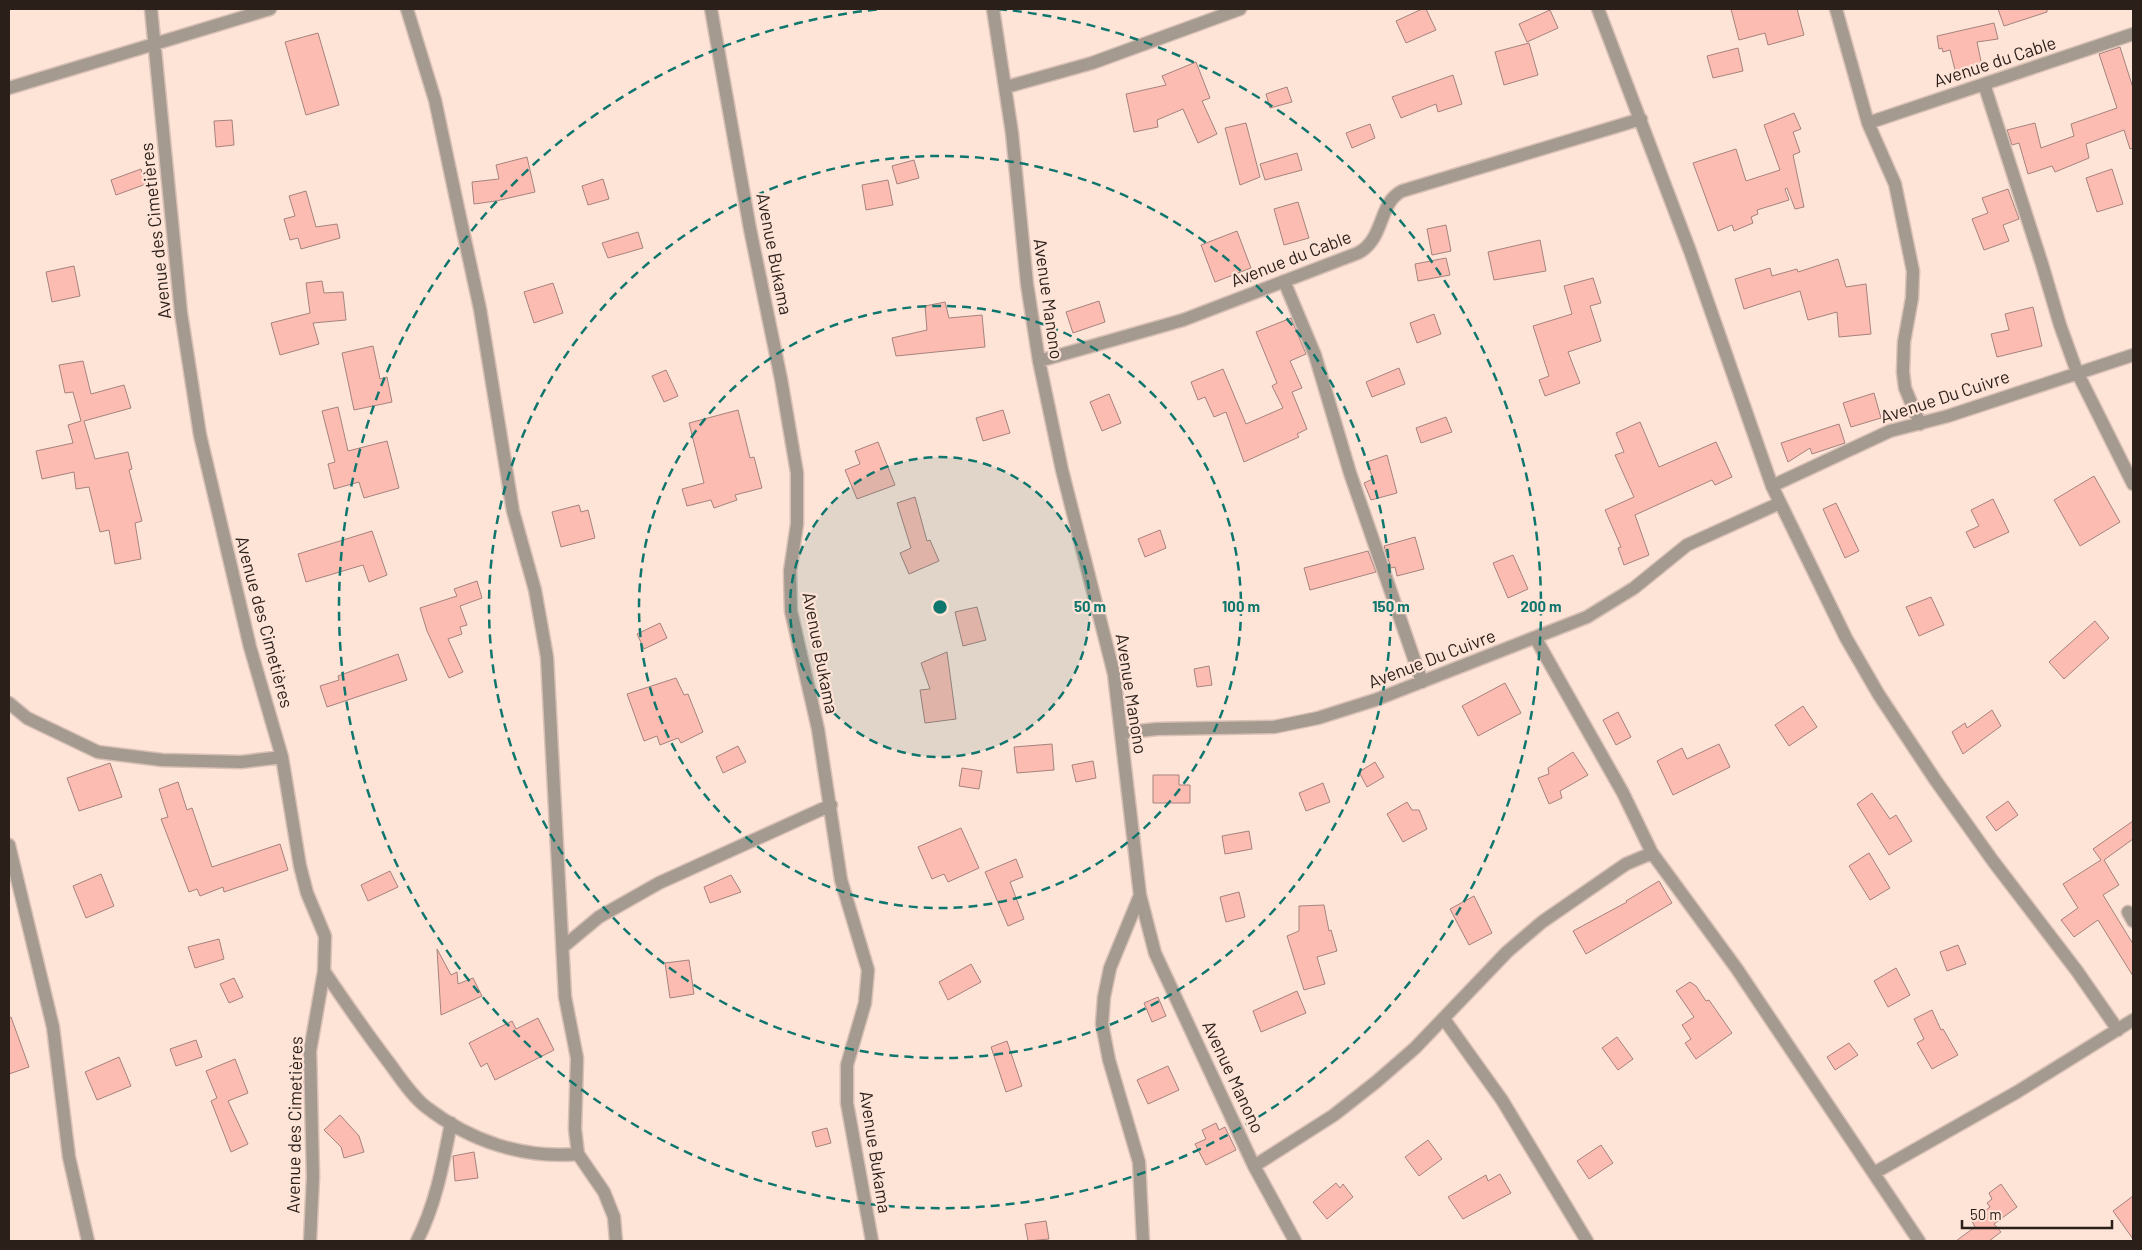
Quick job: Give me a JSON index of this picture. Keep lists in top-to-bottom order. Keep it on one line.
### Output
{"streets":{"street":["Avenue du Cable","Avenue des Cimetières","Avenue Bukama","Avenue Manono","Avenue Du Cuivre"]},"crossings":[["Avenue du Cable","Avenue Manono"],["Avenue Manono","Avenue Du Cuivre"]],"scale_bar":"50 m","rings":["50 m","100 m","150 m","200 m"]}
